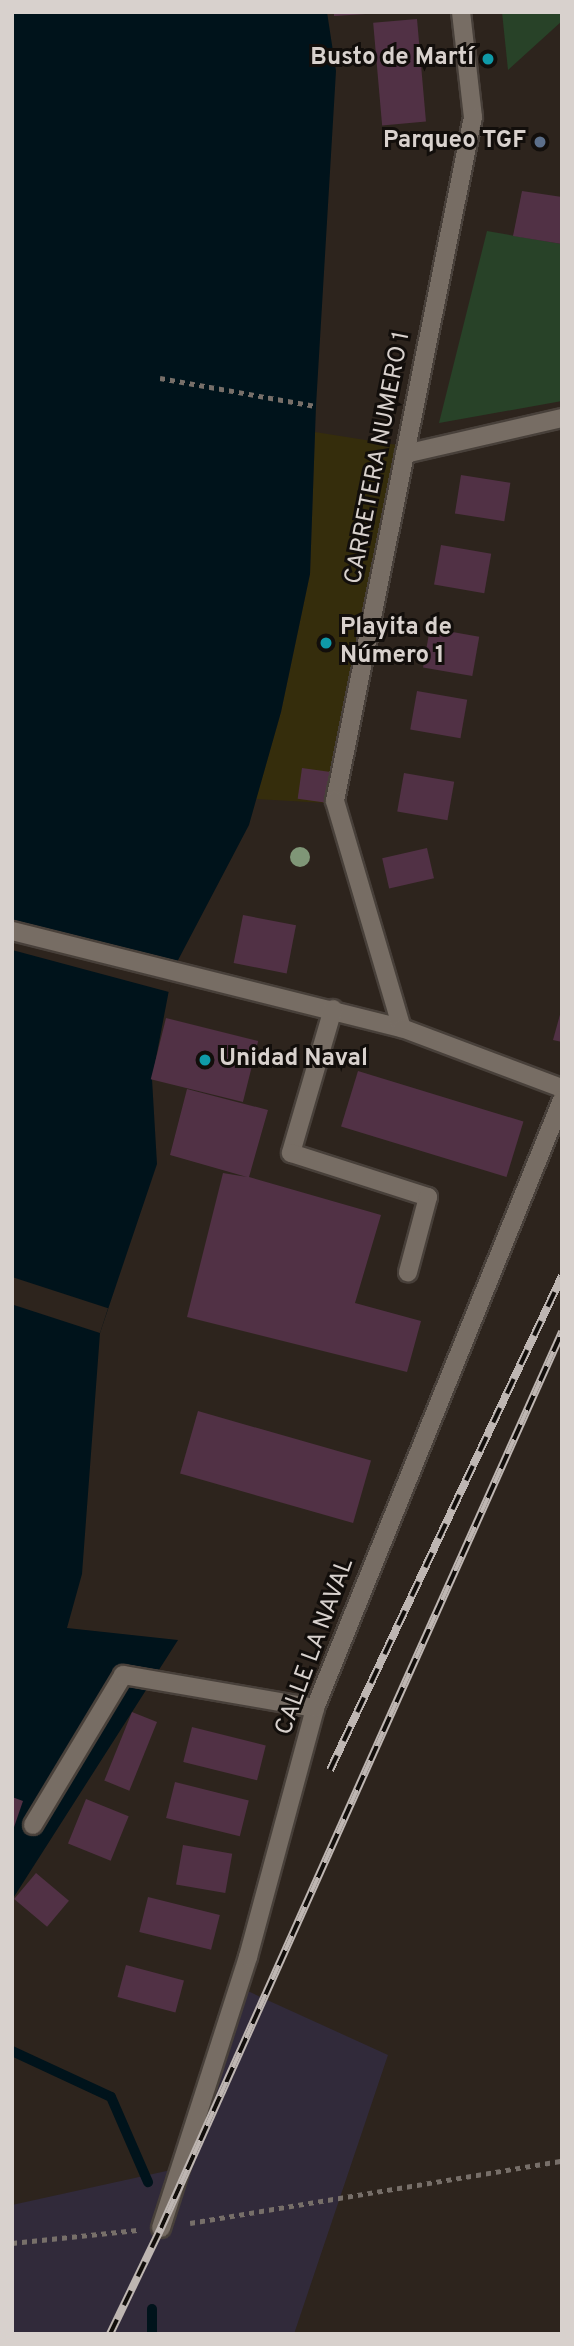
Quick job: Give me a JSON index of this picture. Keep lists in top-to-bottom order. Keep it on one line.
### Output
{"streets":{"street":["CARRETERA NUMERO 1","CALLE LA NAVAL"]},"places":["Busto de Martí","Parqueo TGF","Playita de Número 1","Unidad Naval"]}
